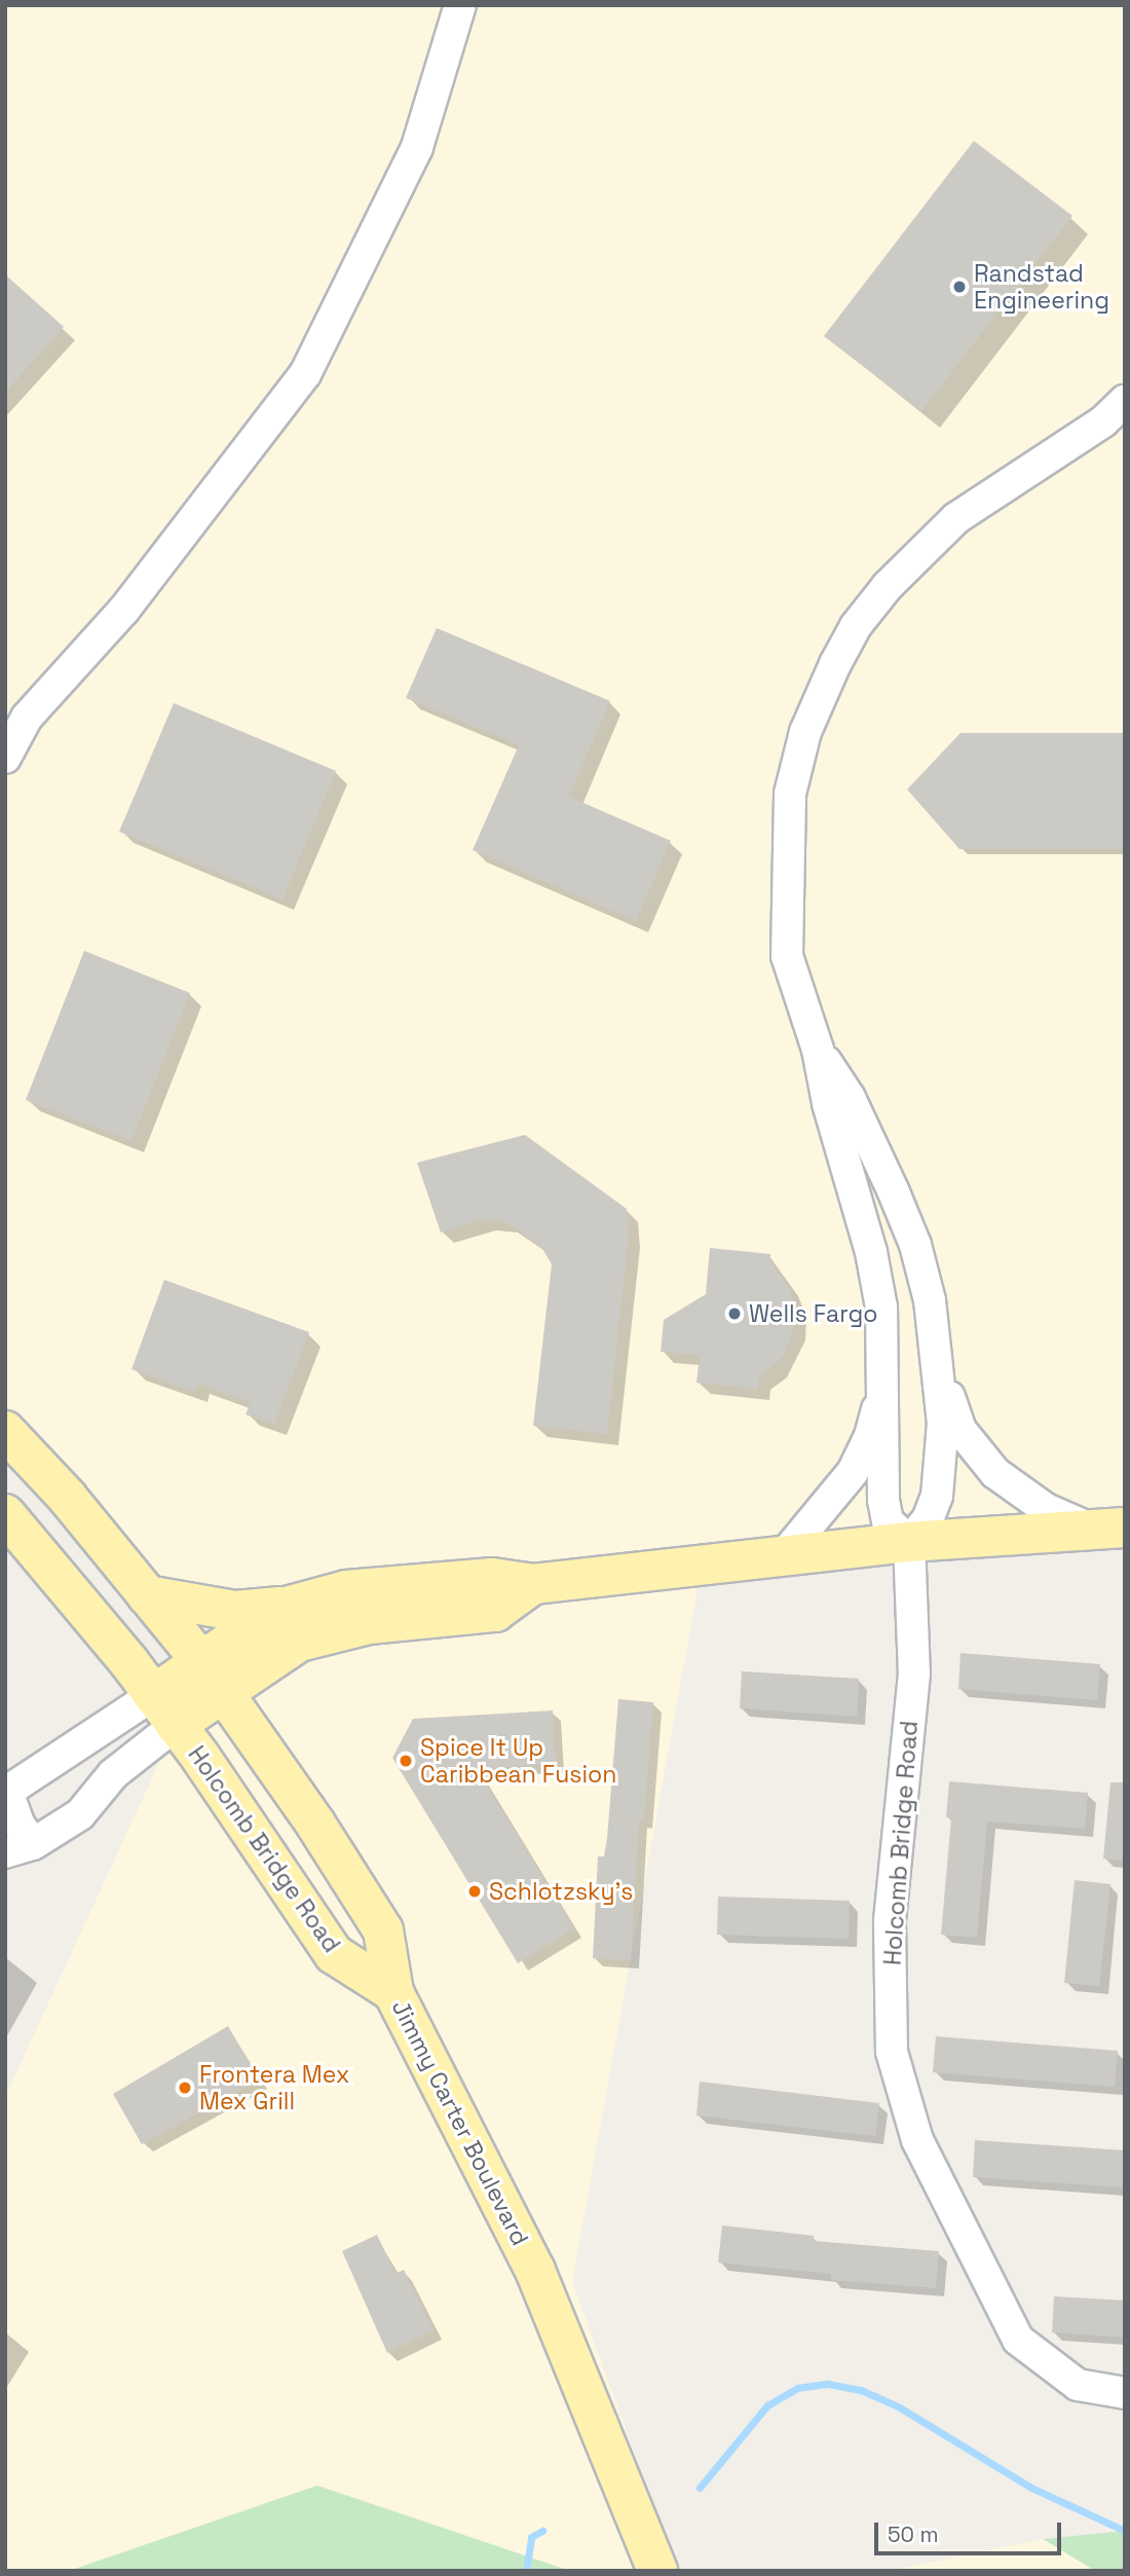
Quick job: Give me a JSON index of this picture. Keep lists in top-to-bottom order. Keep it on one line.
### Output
{"streets":{"main road":["Holcomb Bridge Road","Jimmy Carter Boulevard"]},"crossings":[["Holcomb Bridge Road","Jimmy Carter Boulevard"]],"places":["Randstad Engineering","Wells Fargo","Spice It Up Caribbean Fusion","Schlotzsky's","Frontera Mex Mex Grill"],"scale_bar":"50 m"}
